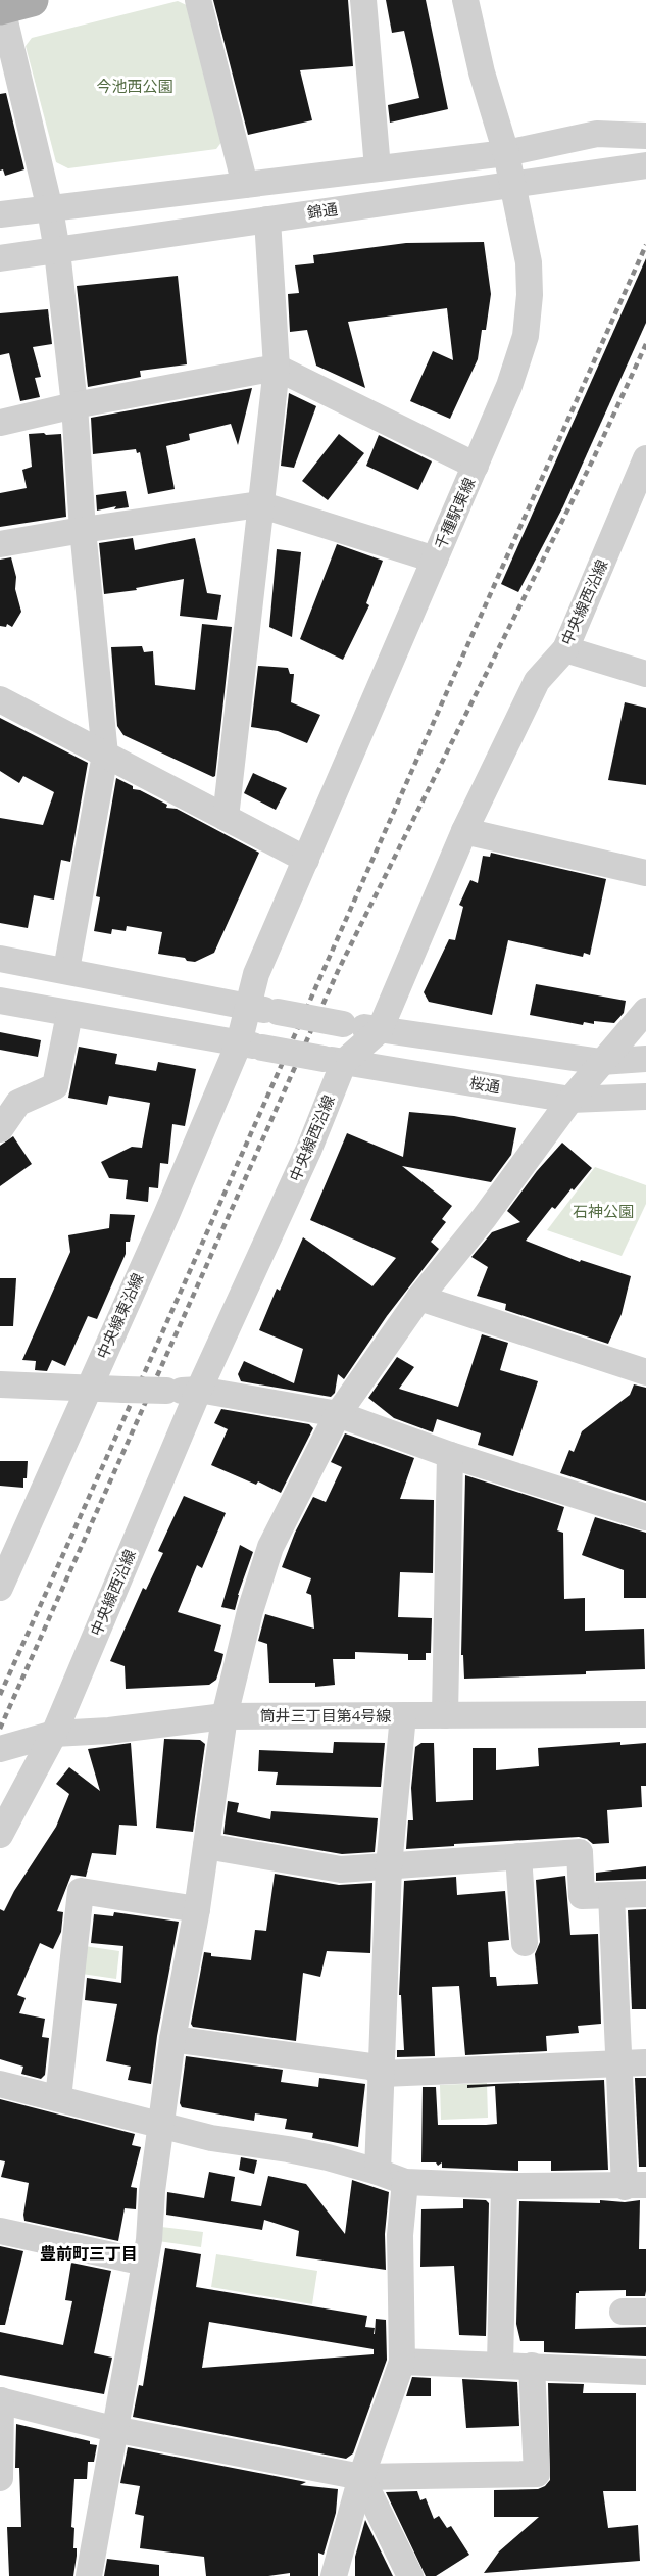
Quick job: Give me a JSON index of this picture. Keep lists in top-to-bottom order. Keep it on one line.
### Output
{"streets":{"street":["錦通","千種駅東線","中央線西沿線","桜通","中央線東沿線","筒井三丁目第4号線"]},"crossings":[["錦通","千種駅東線"],["千種駅東線","中央線東沿線"],["中央線西沿線","桜通"],["中央線西沿線","筒井三丁目第4号線"],["桜通","中央線東沿線"]],"districts":["豊前町三丁目"],"parks":["今池西公園","石神公園"]}
